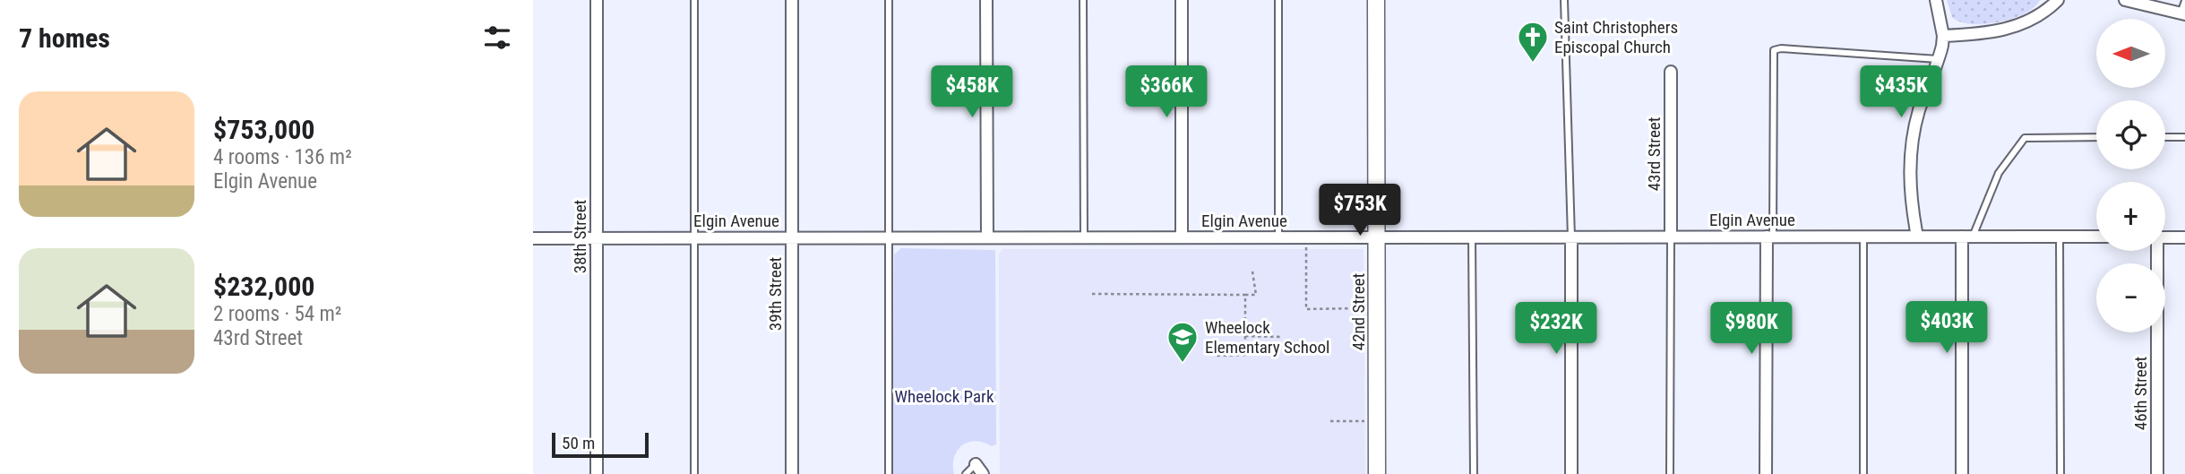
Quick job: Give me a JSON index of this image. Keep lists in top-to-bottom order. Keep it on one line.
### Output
{"streets":{"street":["43rd Street","Elgin Avenue","38th Street","39th Street","42nd Street","46th Street"]},"crossings":[["43rd Street","Elgin Avenue"],["Elgin Avenue","38th Street"],["Elgin Avenue","39th Street"],["Elgin Avenue","42nd Street"]],"parks":["Wheelock Park"],"places":{"church":["Saint Christophers Episcopal Church"],"school or university":["Wheelock Elementary School"]},"scale_bar":"50 m","north":"left","page":{"heading":"7 homes","map_buttons":["+","−"],"price":["$458K","$366K","$435K","$753K","$403K","$232K","$980K"],"list":[{"name":"$753,000","note":"4 rooms · 136 m² · Elgin Avenue"},{"name":"$232,000","note":"2 rooms · 54 m² · 43rd Street"}],"scale":"50 m"}}
